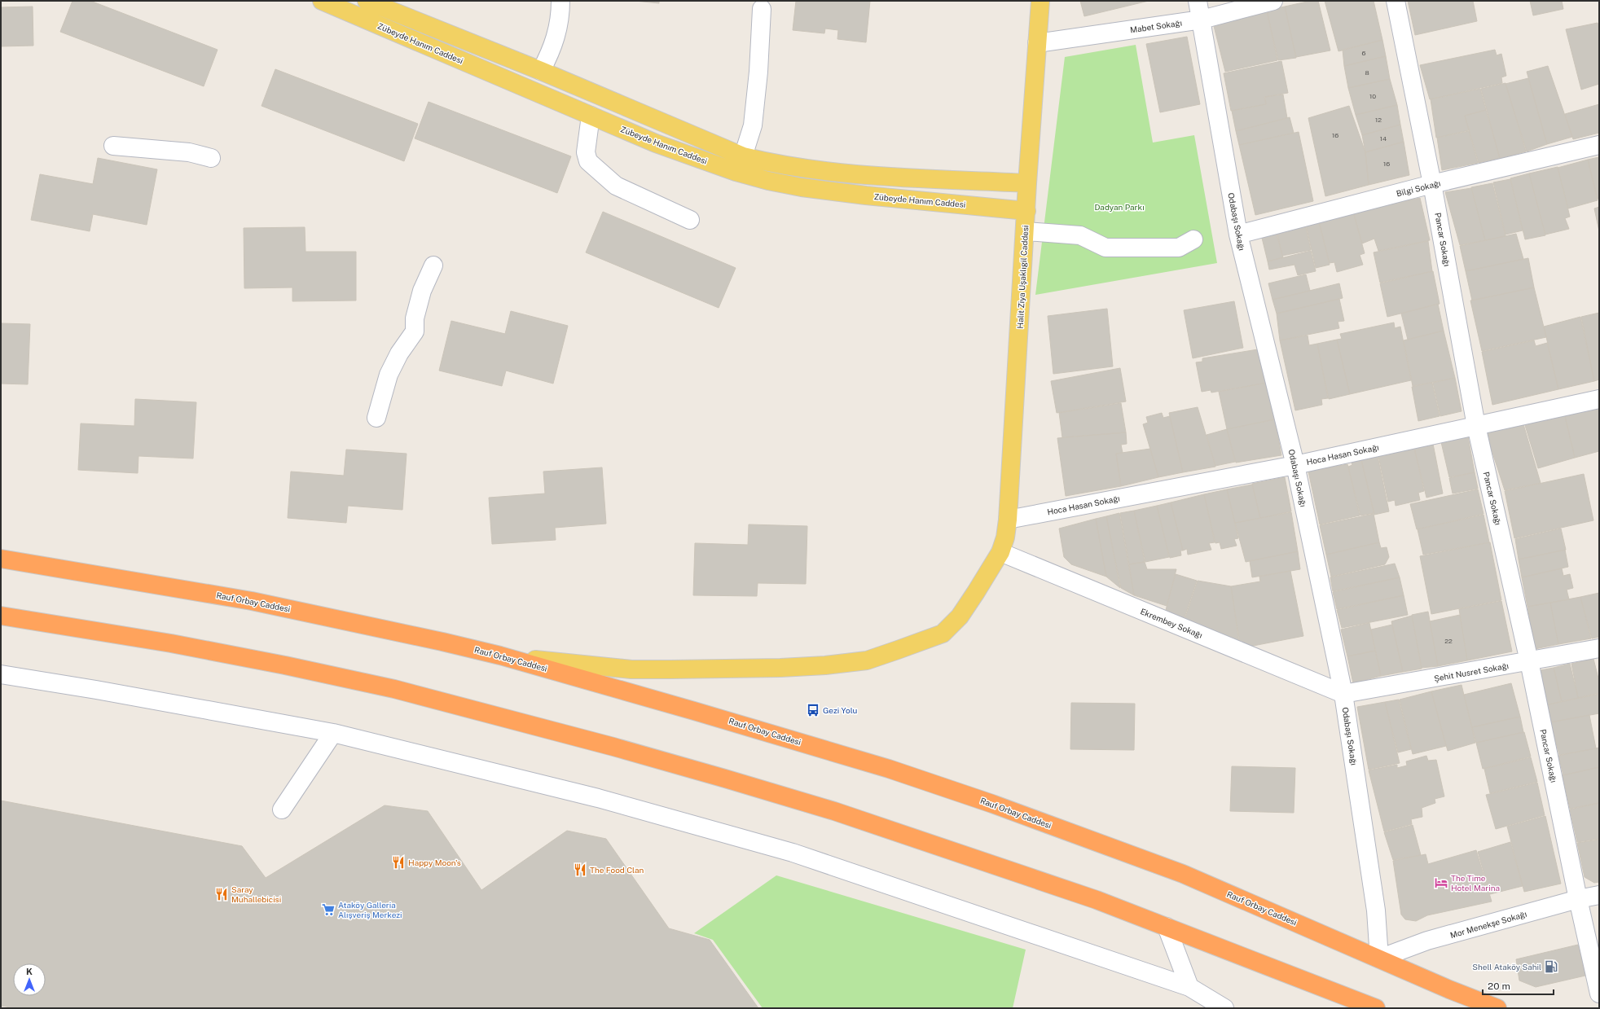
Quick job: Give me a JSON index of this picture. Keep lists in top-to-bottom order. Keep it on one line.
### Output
{"streets":{"highway":["Rauf Orbay Caddesi"],"main road":["Zübeyde Hanım Caddesi","Halit Ziya Uşaklıgil Caddesi"],"street":["Mabet Sokağı","Bilgi Sokağı","Odabaşı Sokağı","Pancar Sokağı","Hoca Hasan Sokağı","Ekrembey Sokağı","Şehit Nusret Sokağı","Mor Menekşe Sokağı"]},"crossings":[["Mabet Sokağı","Odabaşı Sokağı"],["Mabet Sokağı","Halit Ziya Uşaklıgil Caddesi"],["Zübeyde Hanım Caddesi","Halit Ziya Uşaklıgil Caddesi"],["Bilgi Sokağı","Odabaşı Sokağı"],["Bilgi Sokağı","Pancar Sokağı"],["Odabaşı Sokağı","Hoca Hasan Sokağı"],["Odabaşı Sokağı","Rauf Orbay Caddesi"],["Odabaşı Sokağı","Ekrembey Sokağı"],["Odabaşı Sokağı","Şehit Nusret Sokağı"],["Odabaşı Sokağı","Mor Menekşe Sokağı"],["Pancar Sokağı","Hoca Hasan Sokağı"],["Pancar Sokağı","Şehit Nusret Sokağı"],["Pancar Sokağı","Mor Menekşe Sokağı"],["Halit Ziya Uşaklıgil Caddesi","Hoca Hasan Sokağı"],["Halit Ziya Uşaklıgil Caddesi","Rauf Orbay Caddesi"],["Halit Ziya Uşaklıgil Caddesi","Ekrembey Sokağı"],["Rauf Orbay Caddesi","Mor Menekşe Sokağı"],["Ekrembey Sokağı","Şehit Nusret Sokağı"]],"parks":["Dadyan Parkı"],"places":{"bus stop":["Gezi Yolu"],"restaurant":["Happy Moon's","The Food Clan","Saray Muhallebicisi"],"hotel":["The Time Hotel Marina"],"supermarket":["Ataköy Galleria Alışveriş Merkezi"],"fuel station":["Shell Ataköy Sahil"]},"house_numbers":["6","8","10","12","16","14","16","22"],"scale_bar":"20 m","north":"top"}
